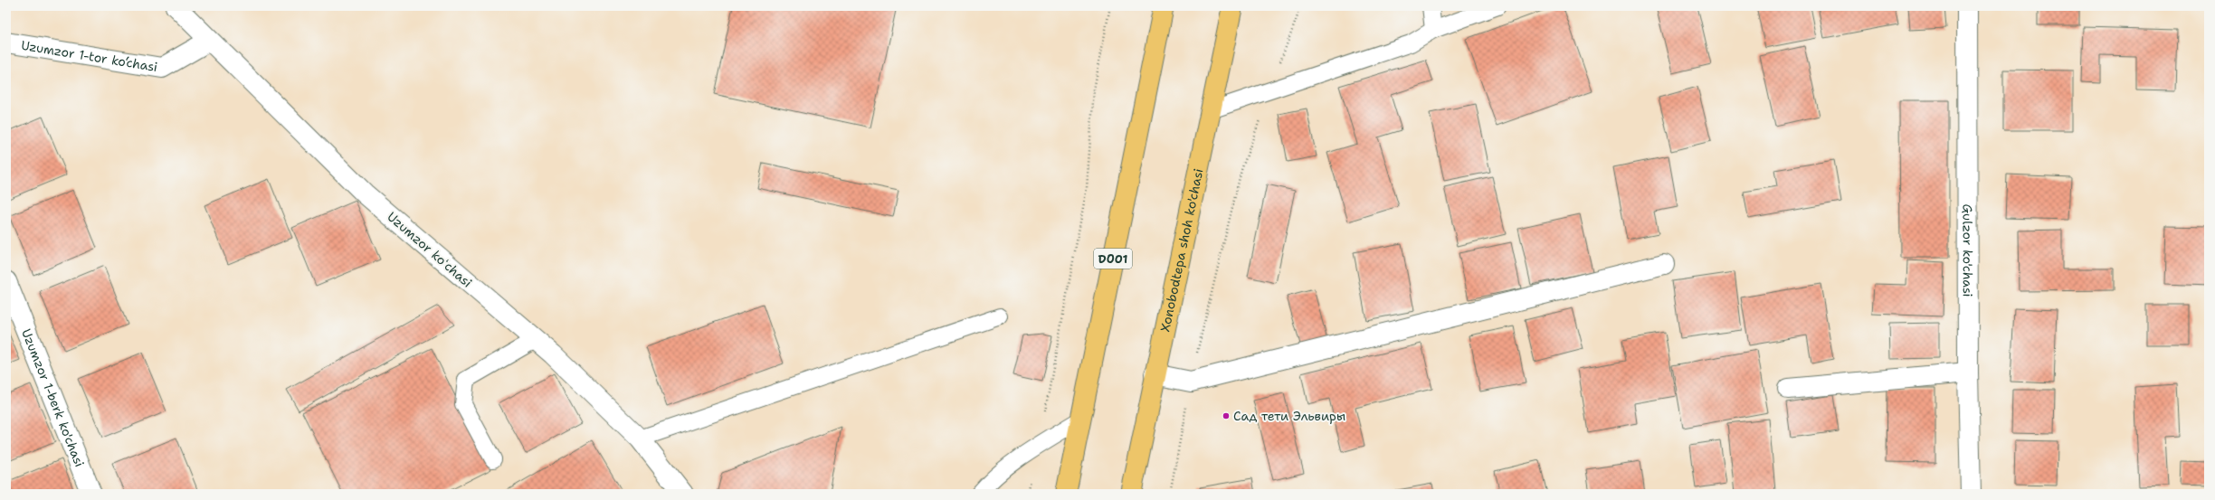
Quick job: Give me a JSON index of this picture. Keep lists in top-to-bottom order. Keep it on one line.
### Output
{"streets":{"highway":["Xonobodtepa shoh ko'chasi","D001"],"street":["Uzumzor 1-tor ko‘chasi","Uzumzor koʻchasi","Gulzor ko'chasi","Uzumzor 1-berk ko'chasi"]},"crossings":[["Uzumzor 1-tor ko‘chasi","Uzumzor koʻchasi"]],"places":["Сад тети Эльвиры"]}
